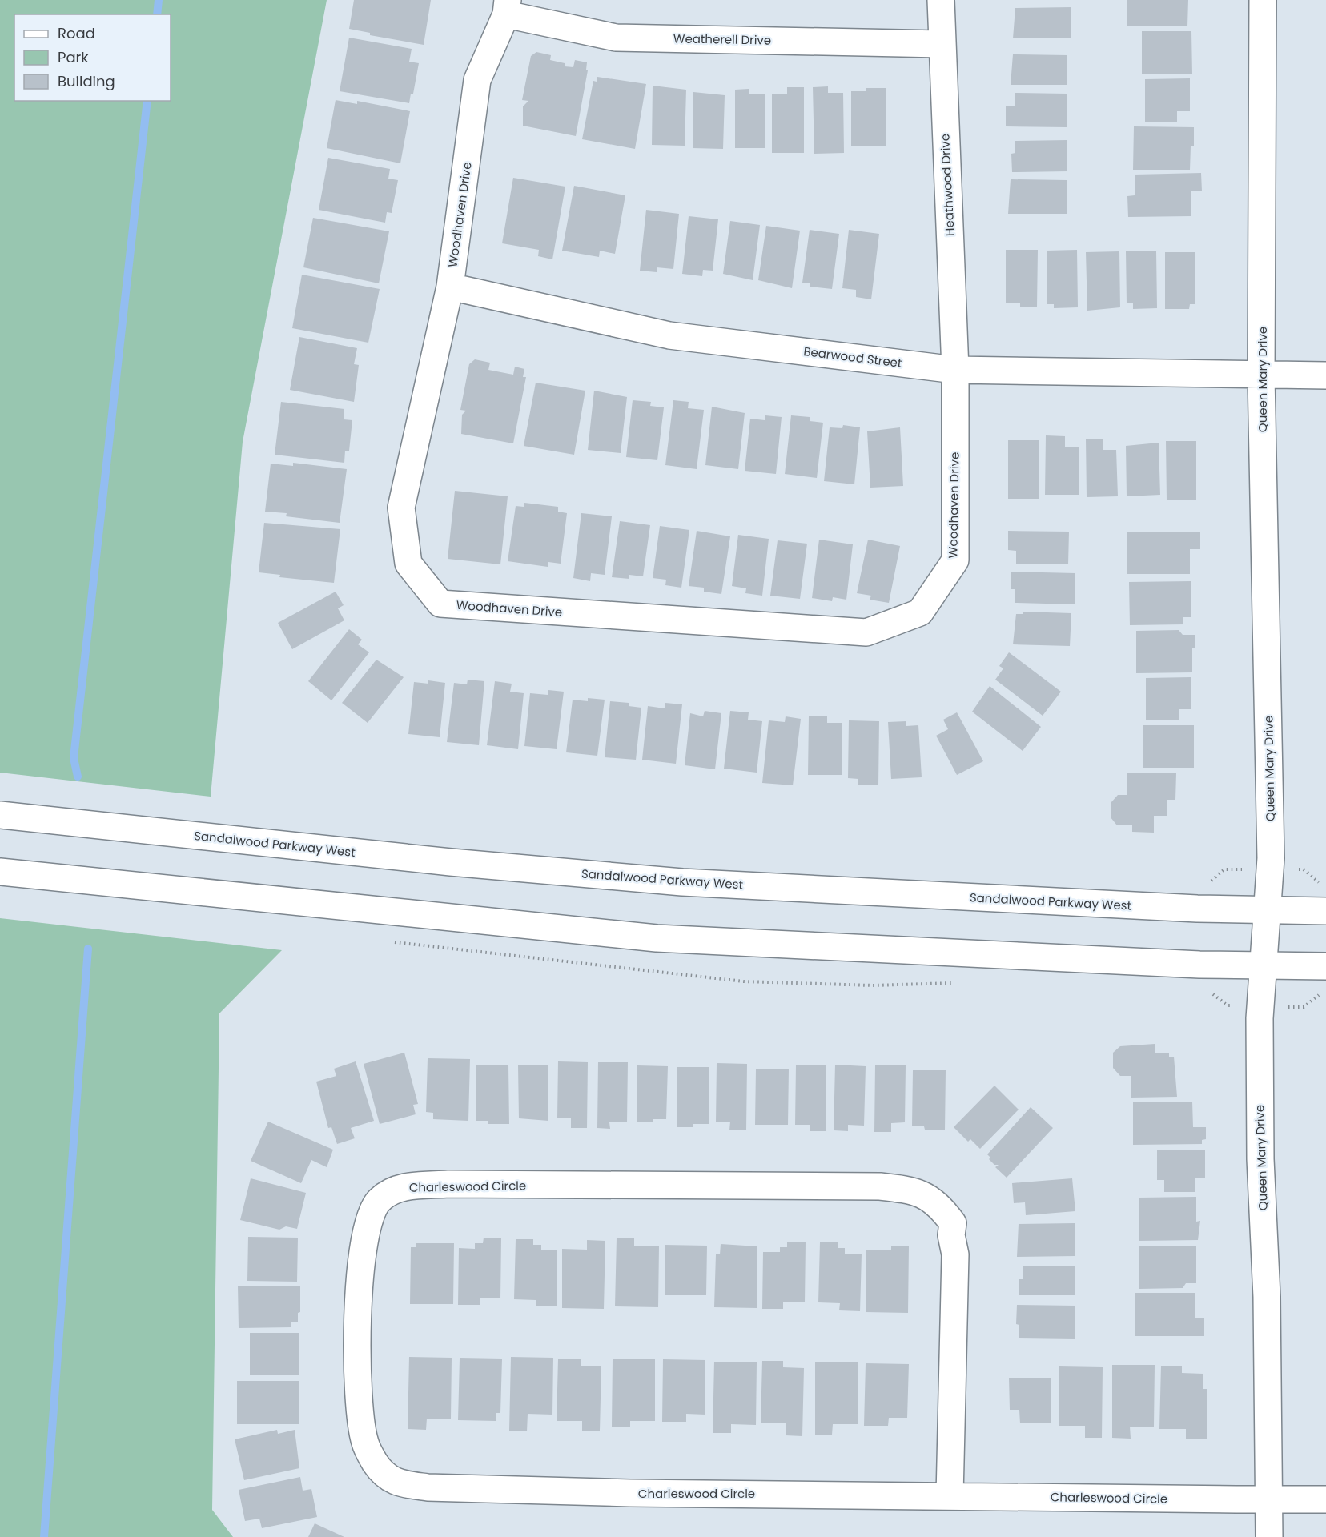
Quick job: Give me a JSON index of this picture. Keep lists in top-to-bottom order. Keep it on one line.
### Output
{"streets":{"street":["Weatherell Drive","Heathwood Drive","Woodhaven Drive","Bearwood Street","Queen Mary Drive","Sandalwood Parkway West","Charleswood Circle"]},"crossings":[["Weatherell Drive","Heathwood Drive"],["Weatherell Drive","Woodhaven Drive"],["Heathwood Drive","Woodhaven Drive"],["Heathwood Drive","Bearwood Street"],["Woodhaven Drive","Bearwood Street"],["Bearwood Street","Queen Mary Drive"],["Queen Mary Drive","Sandalwood Parkway West"],["Queen Mary Drive","Charleswood Circle"]],"legend":["Road","Park","Building"]}
